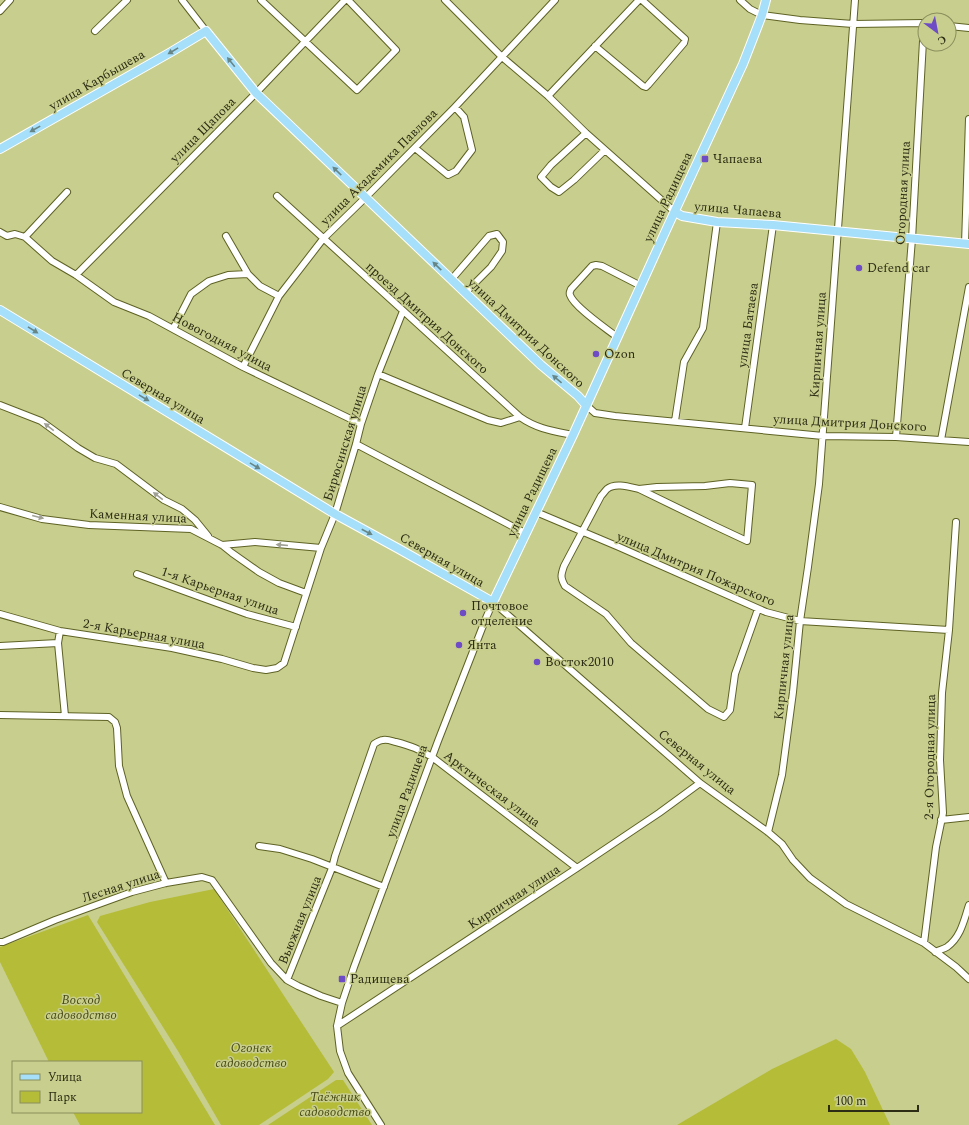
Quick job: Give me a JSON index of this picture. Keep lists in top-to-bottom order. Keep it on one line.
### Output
{"streets":{"main road":["улица Карбышева","улица Радищева","улица Чапаева","улица Дмитрия Донского","Северная улица"],"street":["улица Щапова","улица Академика Павлова","Огородная улица","проезд Дмитрия Донского","улица Батаева","Новогодняя улица","Кирпичная улица","Бирюсинская улица","Каменная улица","улица Дмитрия Пожарского","1-я Карьерная улица","2-я Карьерная улица","2-я Огородная улица","Арктическая улица","Лесная улица","Вьюжная улица"]},"crossings":[["улица Карбышева","улица Дмитрия Донского"],["улица Щапова","улица Дмитрия Донского"],["улица Щапова","Новогодняя улица"],["улица Академика Павлова","улица Чапаева"],["улица Академика Павлова","проезд Дмитрия Донского"],["улица Академика Павлова","улица Дмитрия Донского"],["улица Академика Павлова","Новогодняя улица"],["Огородная улица","улица Чапаева"],["Огородная улица","улица Дмитрия Донского"],["улица Радищева","улица Чапаева"],["улица Радищева","проезд Дмитрия Донского"],["улица Радищева","улица Дмитрия Донского"],["улица Радищева","Кирпичная улица"],["улица Радищева","Северная улица"],["улица Радищева","улица Дмитрия Пожарского"],["улица Радищева","Арктическая улица"],["улица Радищева","Лесная улица"],["улица Чапаева","улица Батаева"],["улица Чапаева","Кирпичная улица"],["проезд Дмитрия Донского","Бирюсинская улица"],["улица Батаева","улица Дмитрия Донского"],["улица Дмитрия Донского","Кирпичная улица"],["Новогодняя улица","Бирюсинская улица"],["Кирпичная улица","Северная улица"],["Кирпичная улица","улица Дмитрия Пожарского"],["Кирпичная улица","Арктическая улица"],["Северная улица","Бирюсинская улица"],["Северная улица","2-я Огородная улица"],["Бирюсинская улица","Каменная улица"],["Бирюсинская улица","1-я Карьерная улица"],["Бирюсинская улица","2-я Карьерная улица"],["улица Дмитрия Пожарского","2-я Огородная улица"],["Арктическая улица","Вьюжная улица"],["Лесная улица","Вьюжная улица"]],"one_way":["улица Карбышева","улица Дмитрия Донского","Северная улица","Каменная улица"],"parks":["Восход садоводство","Огонек садоводство","Таёжник садоводство"],"places":{"transit":["Чапаева","Радищева"],"other":["Defend car","Ozon","Почтовое отделение","Янта","Восток2010"]},"legend":["Улица","Парк"],"scale_bar":"100 m","north":"bottom right"}
